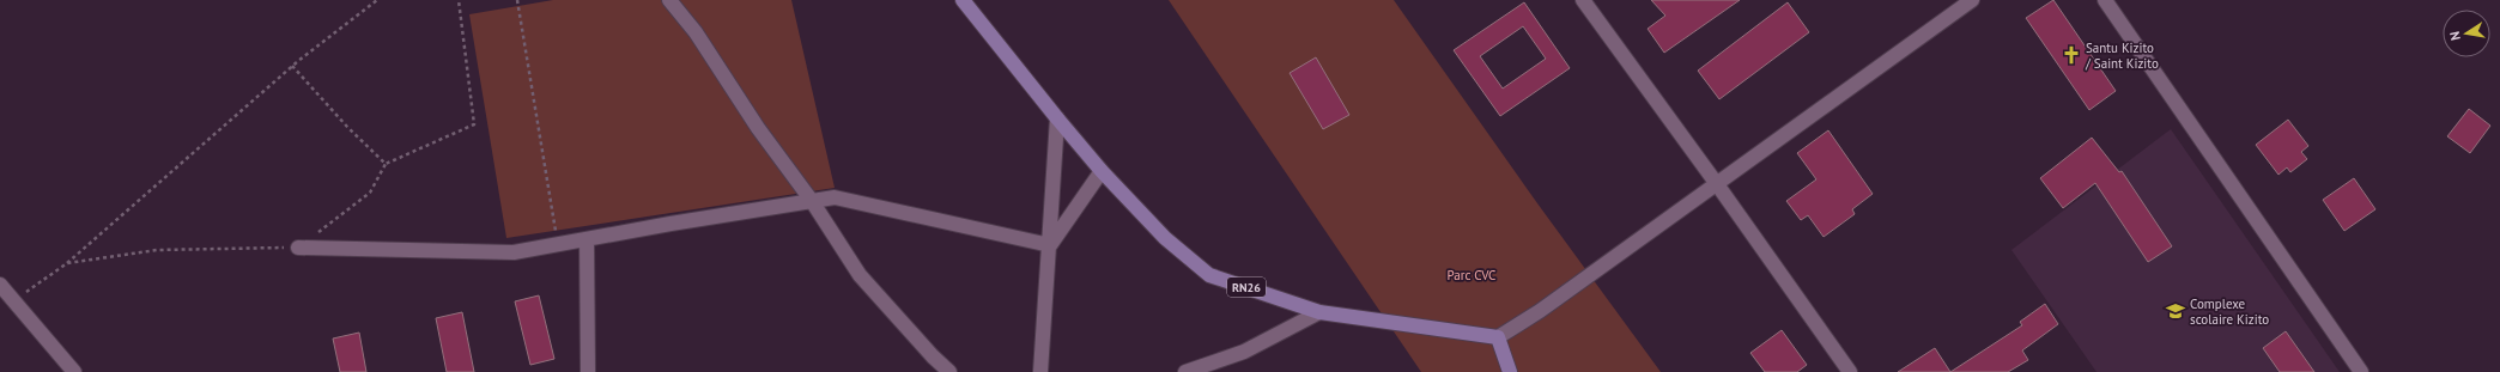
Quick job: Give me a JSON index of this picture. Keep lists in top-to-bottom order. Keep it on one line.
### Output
{"streets":{"main road":["RN26"]},"parks":["Parc CVC"],"places":{"church":["Santu Kizito / Saint Kizito"],"school or university":["Complexe scolaire Kizito"]},"north":"left"}
